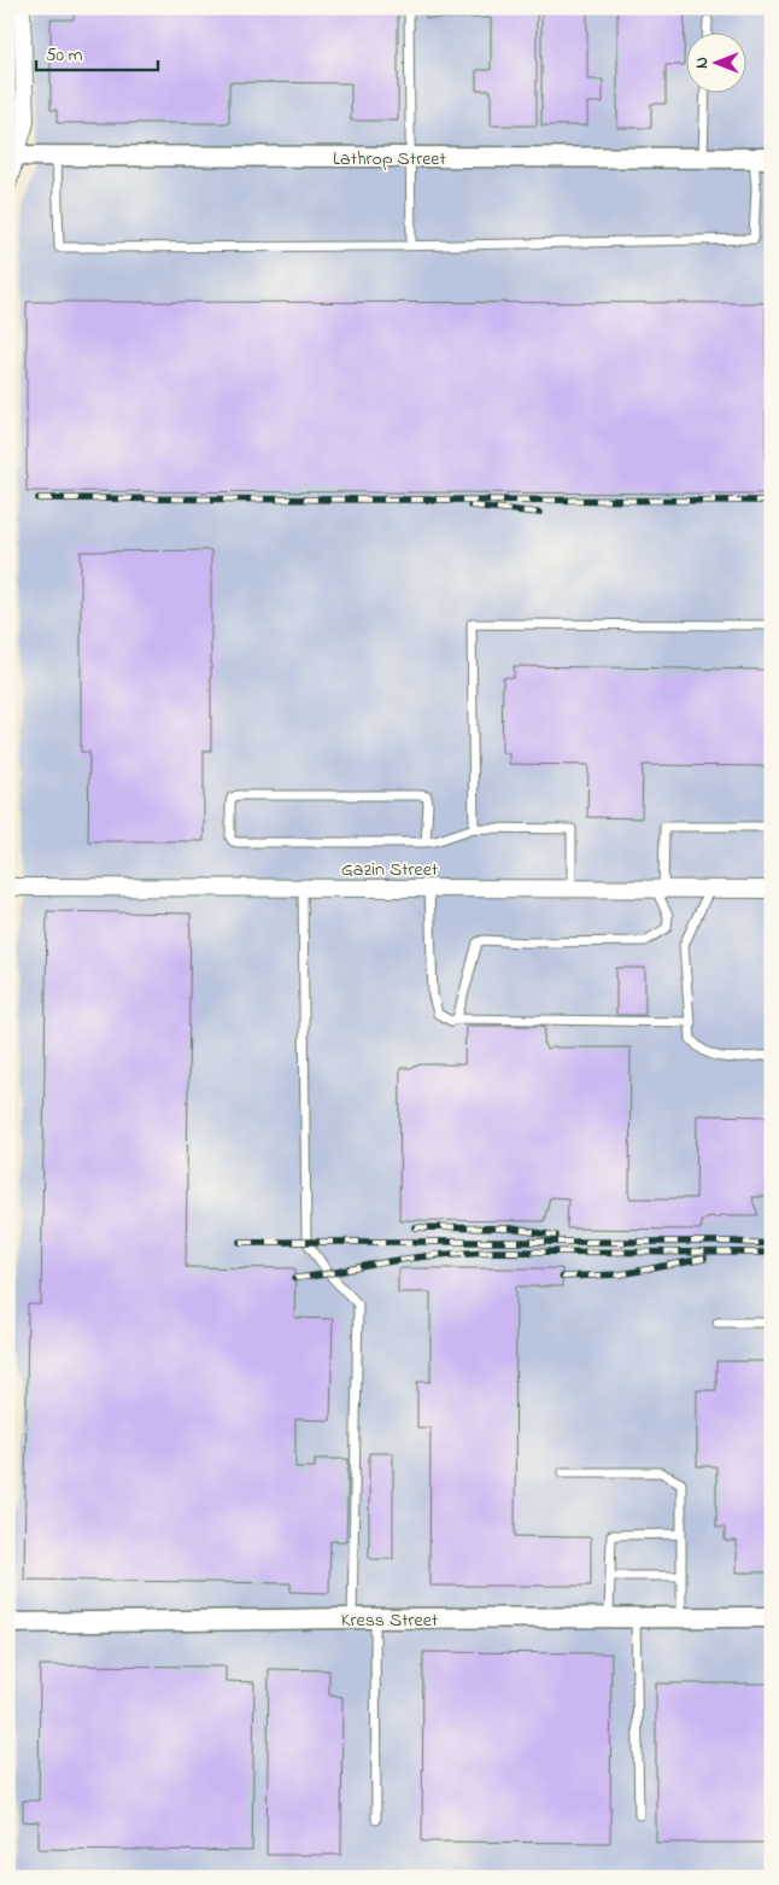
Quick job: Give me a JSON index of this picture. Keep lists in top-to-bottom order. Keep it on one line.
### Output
{"streets":{"street":["Lathrop Street","Gazin Street","Kress Street"]},"scale_bar":"50 m","north":"left"}
